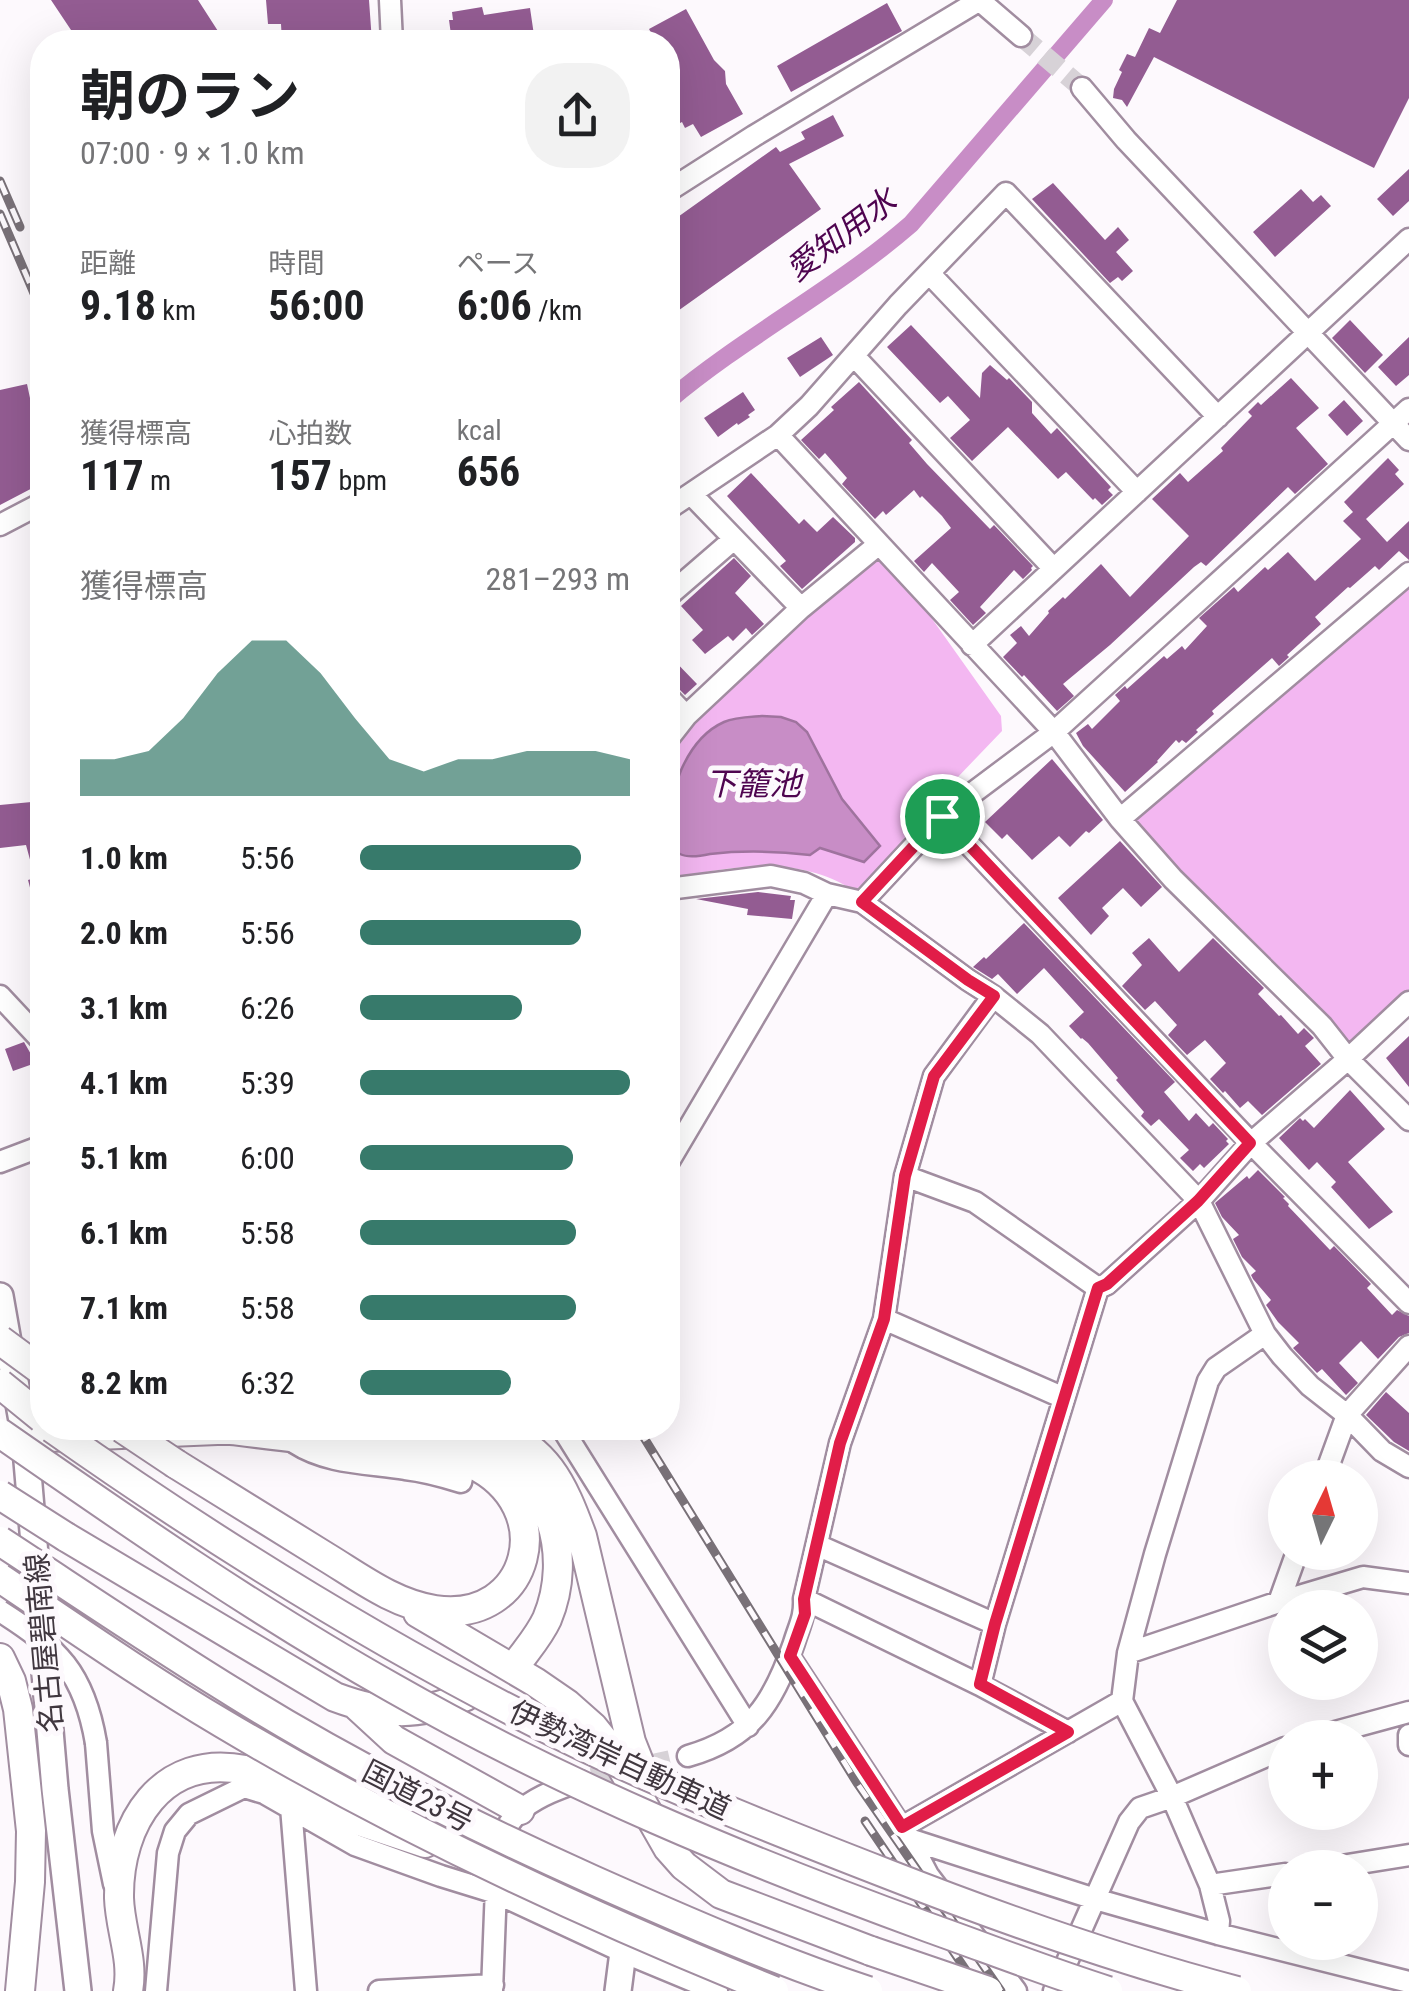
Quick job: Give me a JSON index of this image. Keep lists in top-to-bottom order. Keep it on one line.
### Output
{"streets":{"highway":["伊勢湾岸自動車道","国道23号"],"main road":["名古屋碧南線"]},"water":["愛知用水","下籠池"],"north":"top","page":{"heading":["朝のラン","07:00 · 9 × 1.0 km"],"stats":[["距離","9.18 km"],["時間","56:00"],["ペース","6:06 /km"],["獲得標高","117 m"],["心拍数","157 bpm"],["kcal","656"]],"chart":["獲得標高","281–293 m"],"list":[{"name":"1.0 km","note":"5:56"},{"name":"2.0 km","note":"5:56"},{"name":"3.1 km","note":"6:26"},{"name":"4.1 km","note":"5:39"},{"name":"5.1 km","note":"6:00"},{"name":"6.1 km","note":"5:58"},{"name":"7.1 km","note":"5:58"},{"name":"8.2 km","note":"6:32"}],"map_buttons":["+","−"]}}
